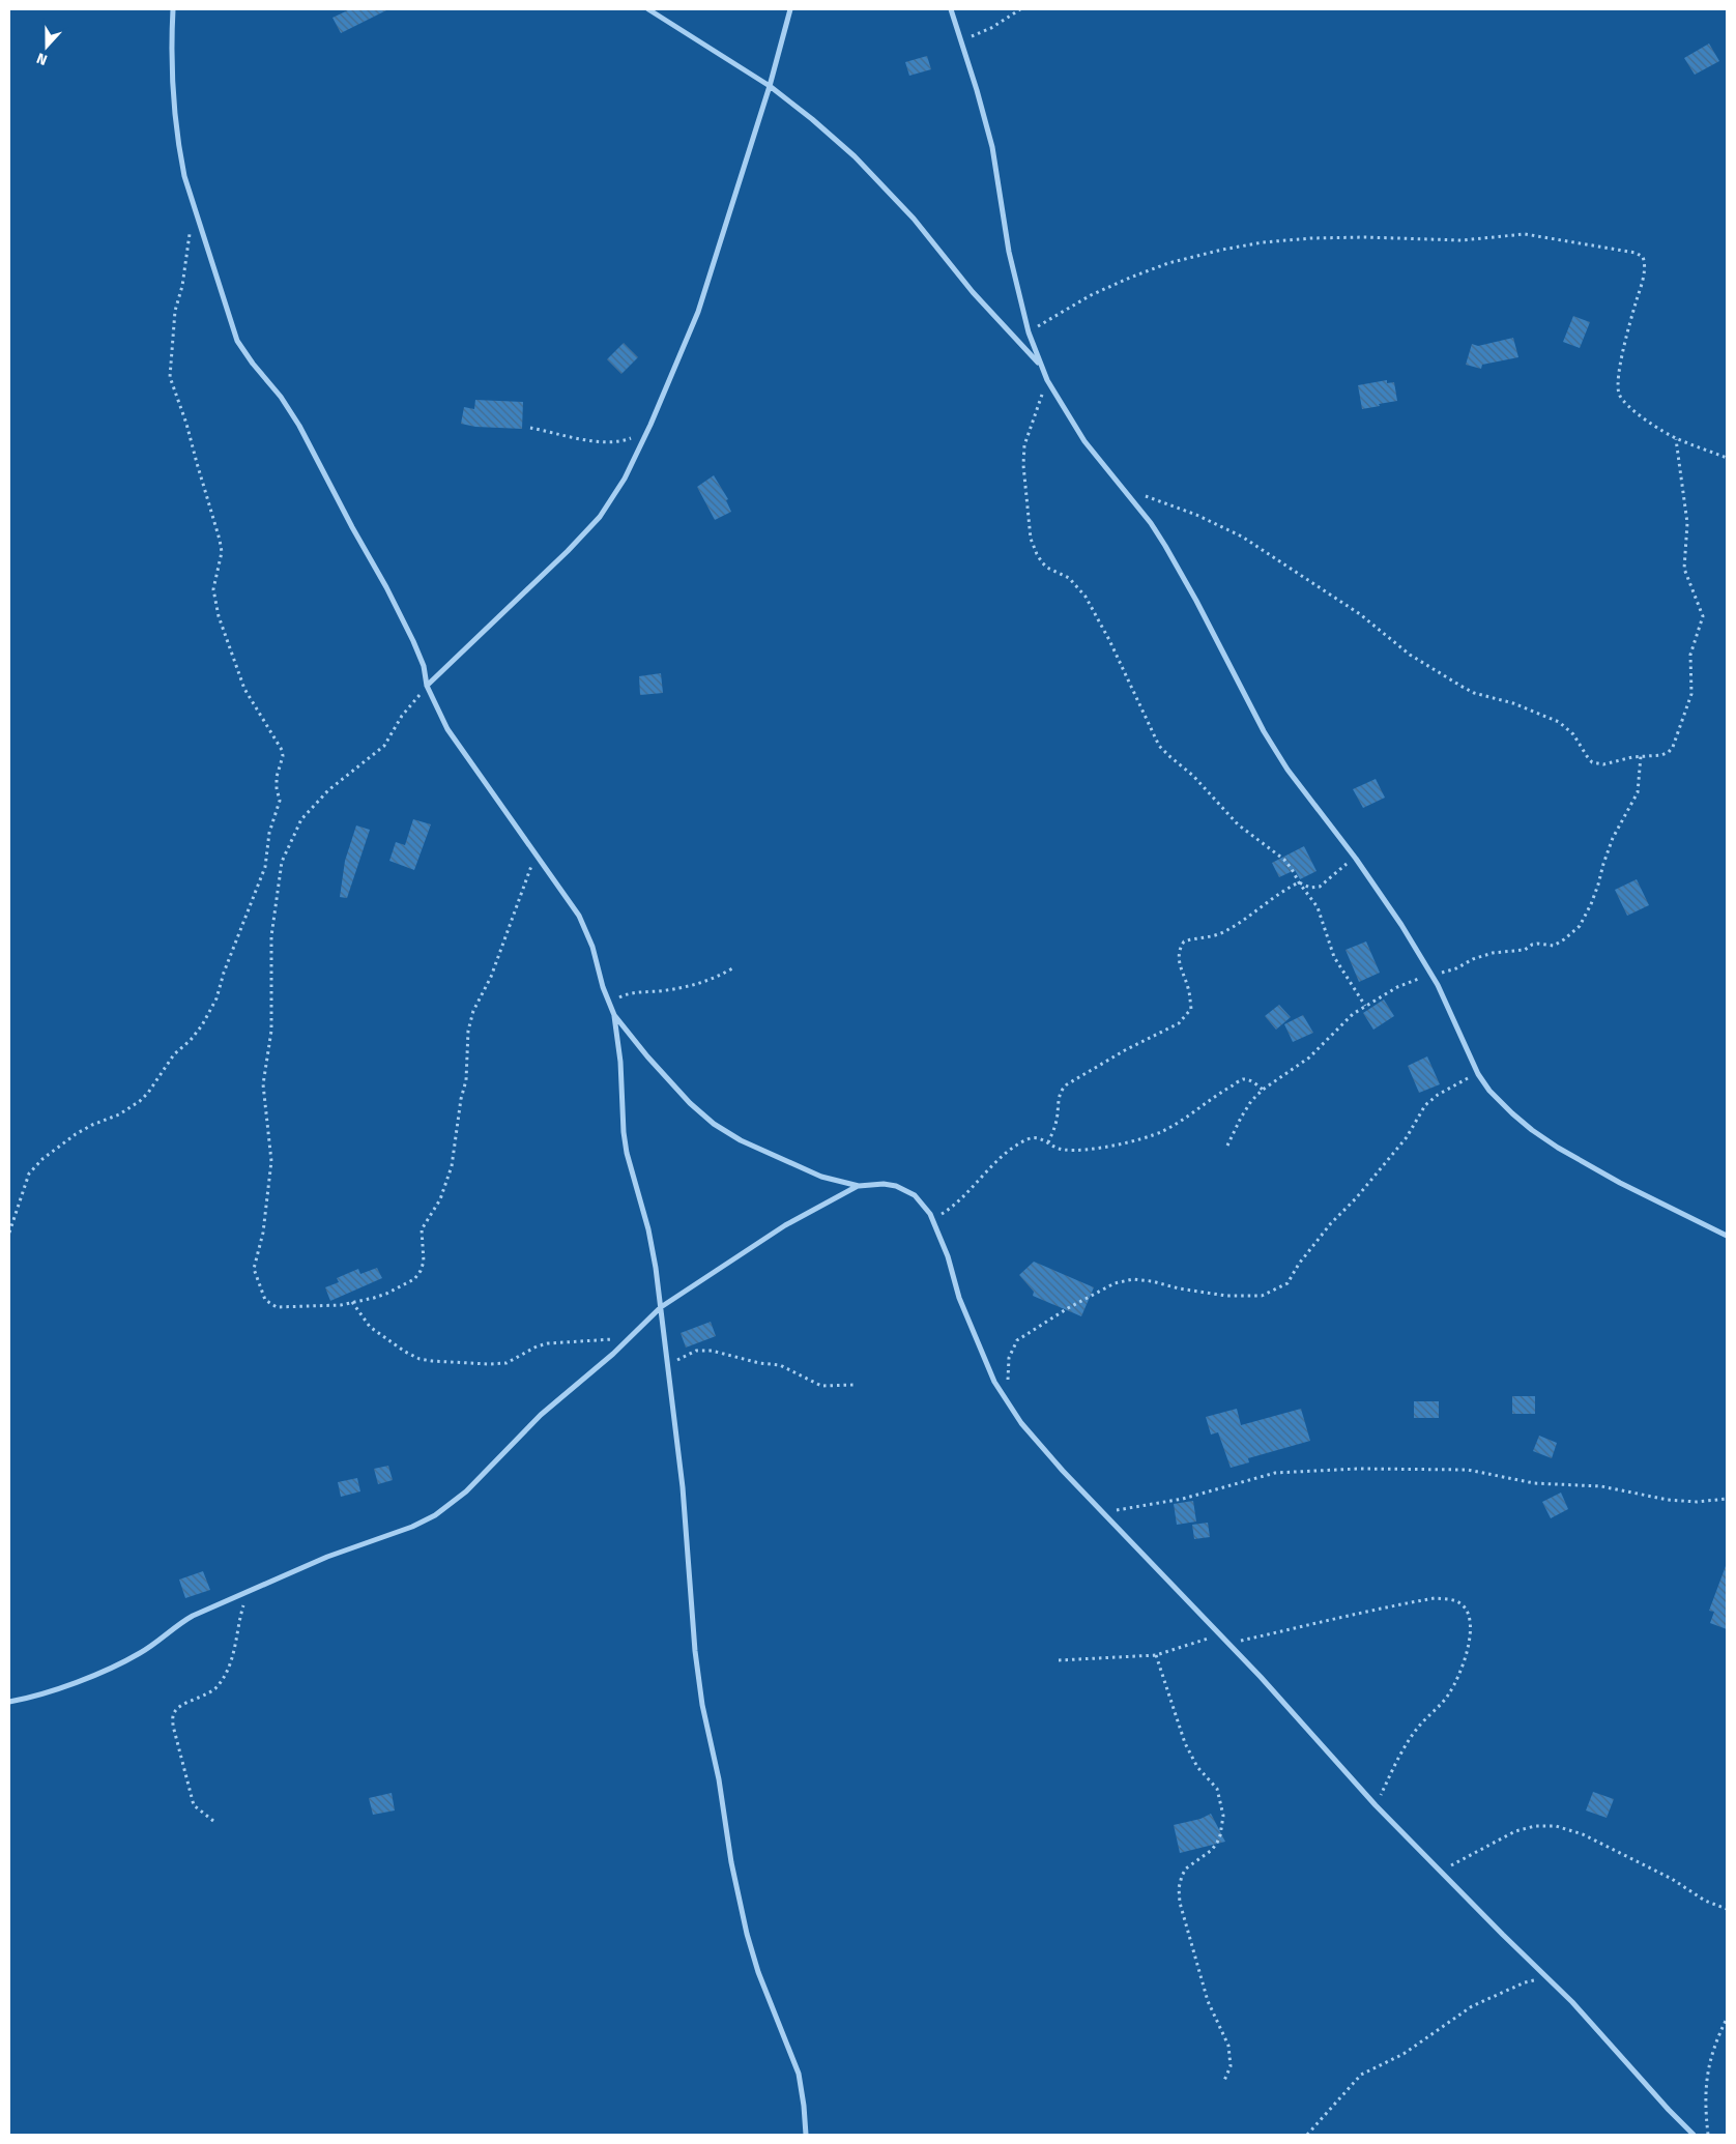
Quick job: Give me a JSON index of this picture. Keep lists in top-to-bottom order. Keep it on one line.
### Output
{"north":"bottom"}
